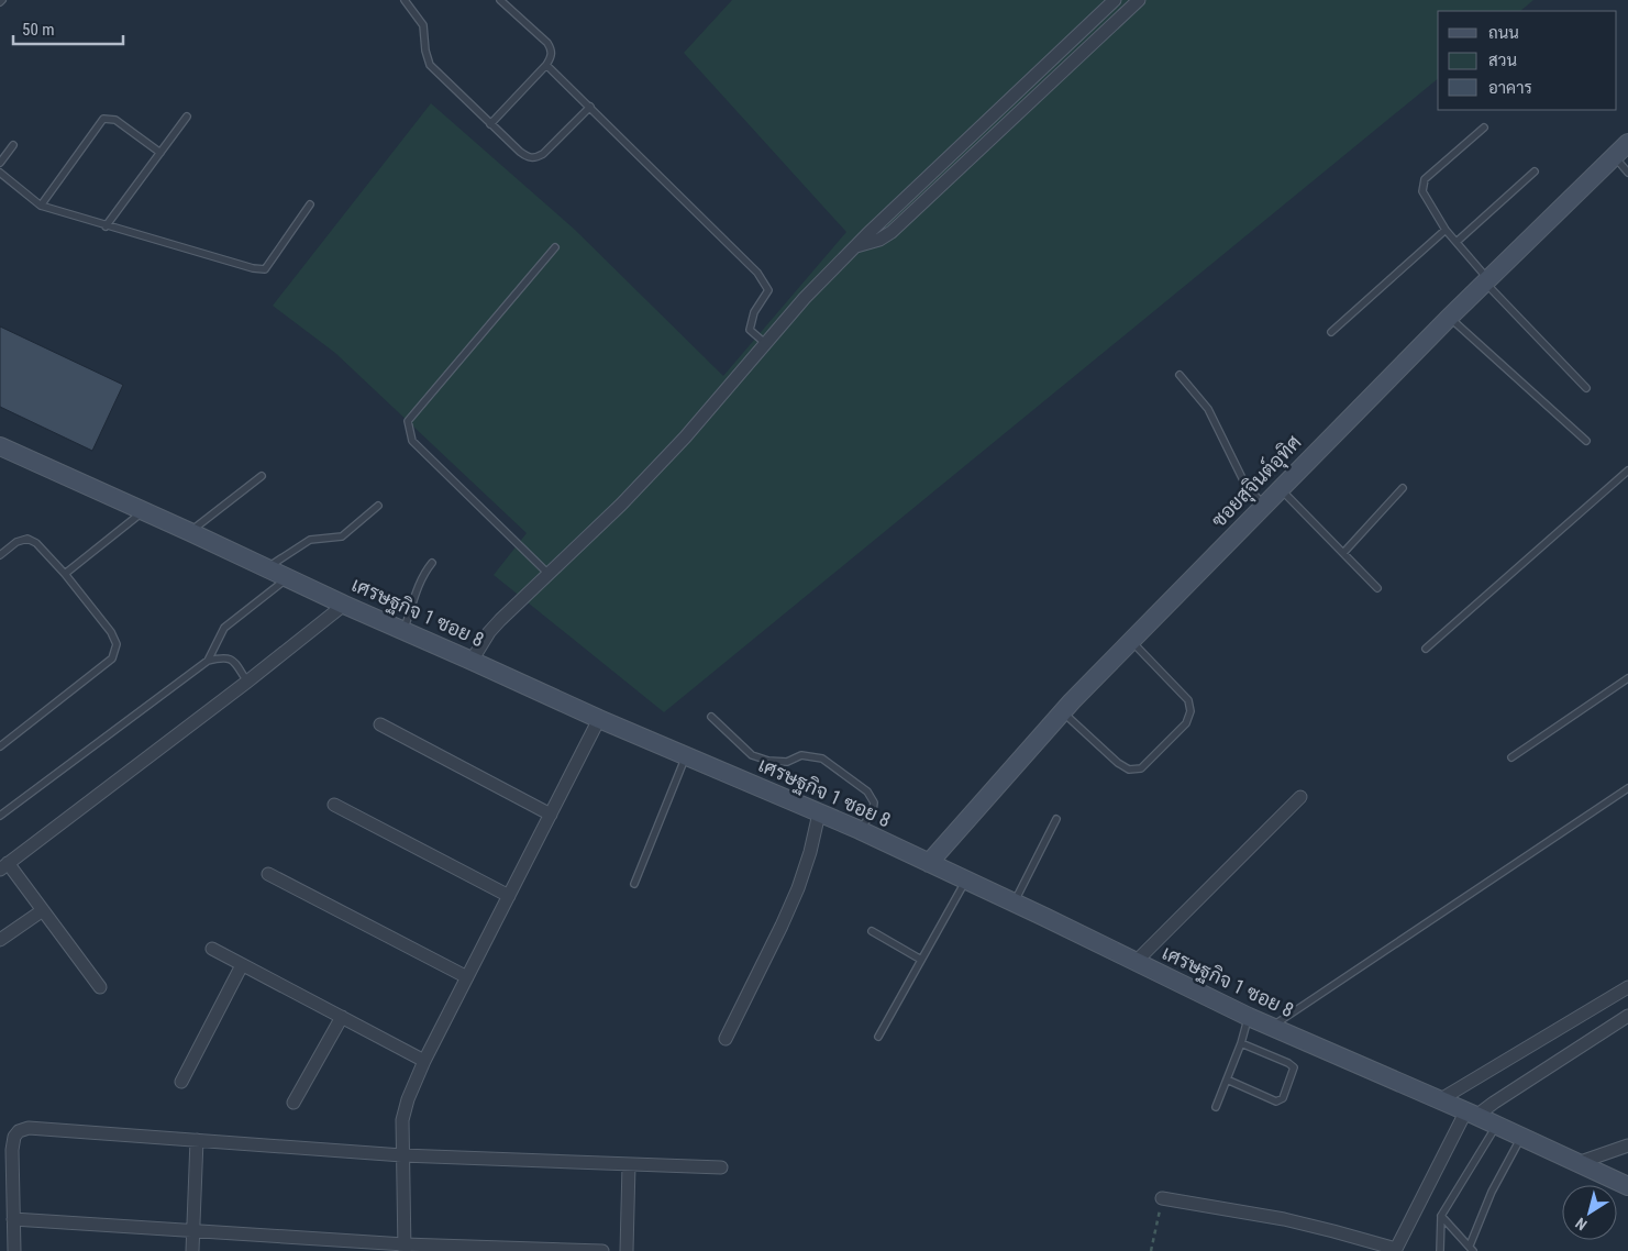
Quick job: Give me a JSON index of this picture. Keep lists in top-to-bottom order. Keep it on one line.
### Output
{"streets":{"street":["ซอยสุจินต์อุทิศ","เศรษฐกิจ 1 ซอย 8"]},"crossings":[["ซอยสุจินต์อุทิศ","เศรษฐกิจ 1 ซอย 8"]],"legend":["ถนน","สวน","อาคาร"],"scale_bar":"50 m","north":"bottom left"}
